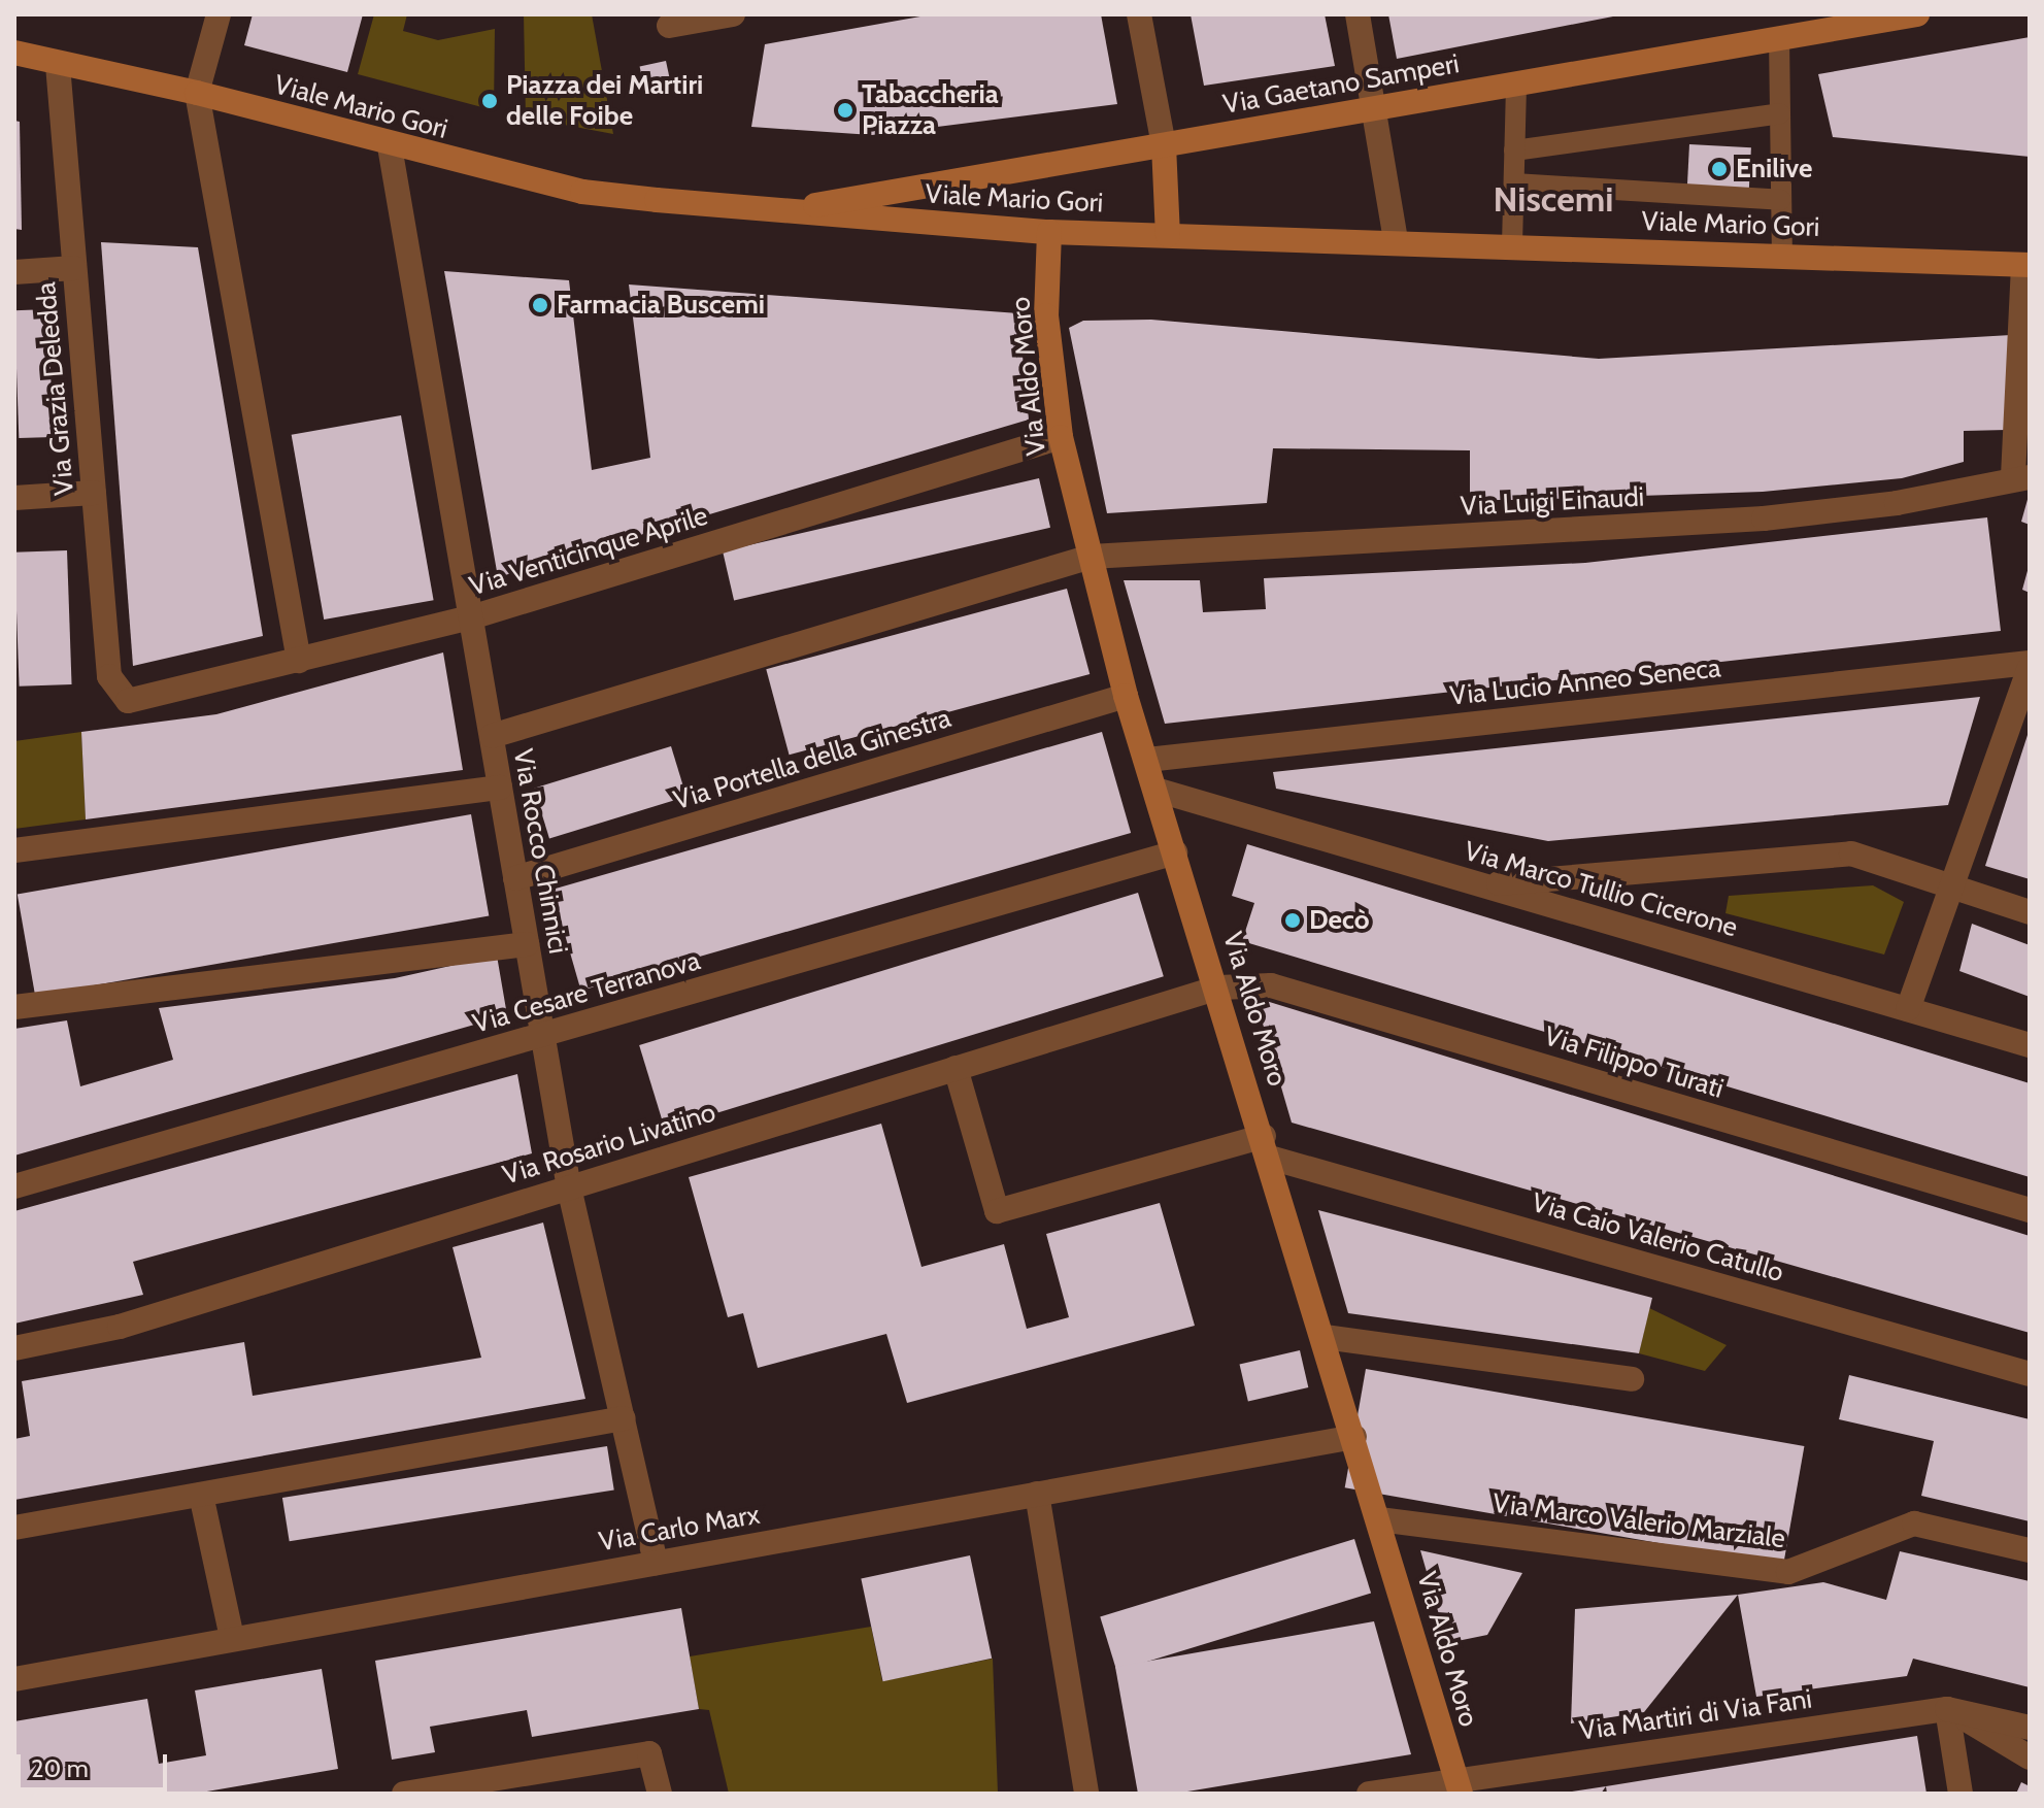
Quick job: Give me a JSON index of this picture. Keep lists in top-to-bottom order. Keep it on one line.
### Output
{"streets":{"main road":["Via Gaetano Samperi","Viale Mario Gori","Via Aldo Moro"],"street":["Via Grazia Deledda","Via Luigi Einaudi","Via Venticinque Aprile","Via Lucio Anneo Seneca","Via Portella della Ginestra","Via Rocco Chinnici","Via Marco Tullio Cicerone","Via Cesare Terranova","Via Filippo Turati","Via Rosario Livatino","Via Caio Valerio Catullo","Via Marco Valerio Marziale","Via Carlo Marx","Via Martiri di Via Fani"]},"crossings":[["Via Gaetano Samperi","Viale Mario Gori"],["Viale Mario Gori","Via Aldo Moro"],["Viale Mario Gori","Via Grazia Deledda"],["Viale Mario Gori","Via Rocco Chinnici"],["Via Aldo Moro","Via Luigi Einaudi"],["Via Aldo Moro","Via Venticinque Aprile"],["Via Aldo Moro","Via Lucio Anneo Seneca"],["Via Aldo Moro","Via Portella della Ginestra"],["Via Aldo Moro","Via Marco Tullio Cicerone"],["Via Aldo Moro","Via Cesare Terranova"],["Via Aldo Moro","Via Filippo Turati"],["Via Aldo Moro","Via Rosario Livatino"],["Via Aldo Moro","Via Caio Valerio Catullo"],["Via Aldo Moro","Via Marco Valerio Marziale"],["Via Aldo Moro","Via Carlo Marx"],["Via Aldo Moro","Via Martiri di Via Fani"],["Via Grazia Deledda","Via Venticinque Aprile"],["Via Luigi Einaudi","Via Rocco Chinnici"],["Via Venticinque Aprile","Via Rocco Chinnici"],["Via Portella della Ginestra","Via Rocco Chinnici"],["Via Rocco Chinnici","Via Cesare Terranova"],["Via Rocco Chinnici","Via Rosario Livatino"],["Via Rocco Chinnici","Via Carlo Marx"],["Via Filippo Turati","Via Rosario Livatino"]],"districts":["Niscemi"],"places":["Piazza dei Martiri delle Foibe","Tabaccheria Piazza","Enilive","Farmacia Buscemi","Decò"],"scale_bar":"20 m"}
